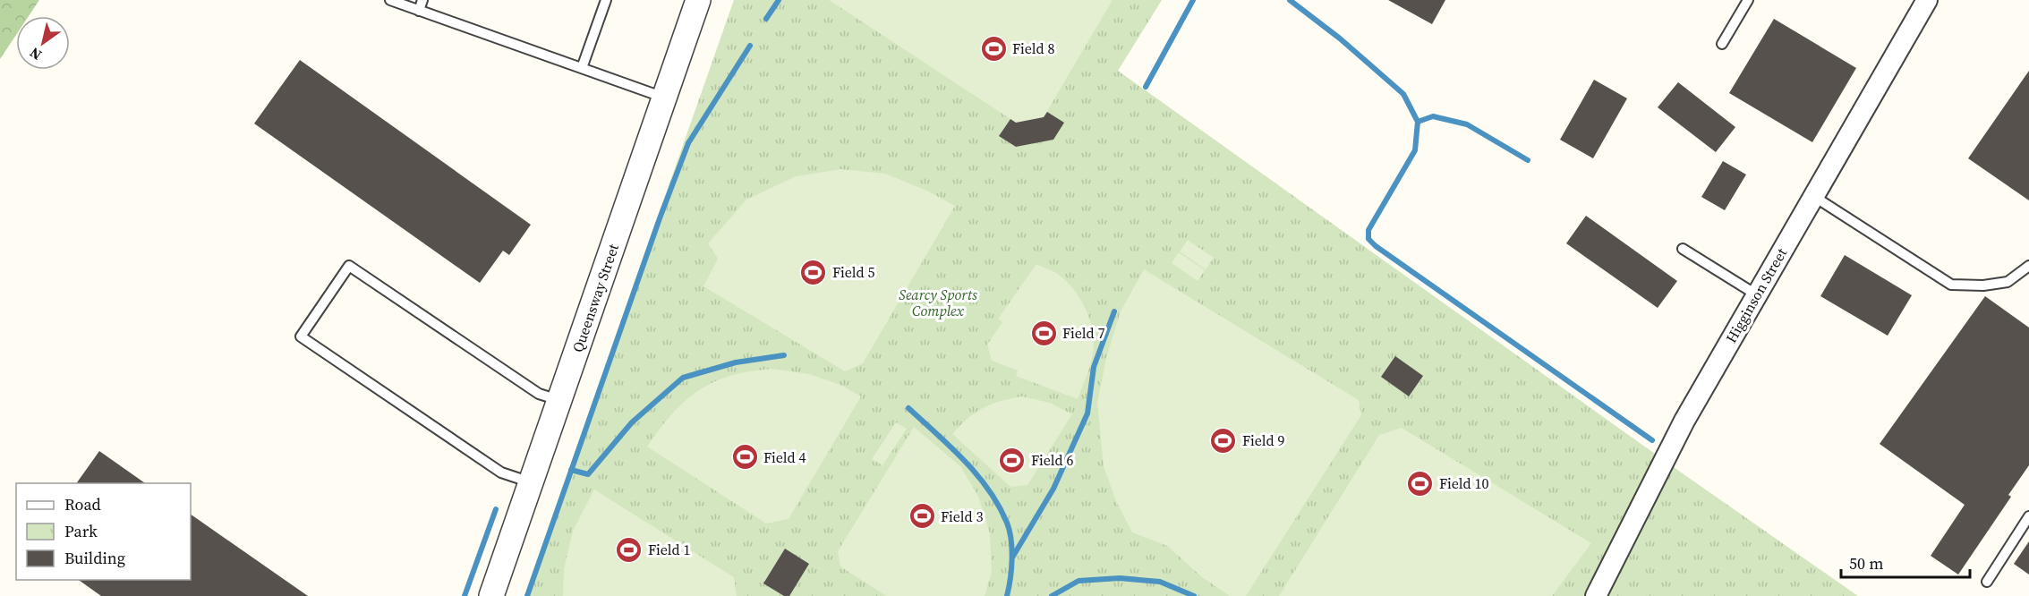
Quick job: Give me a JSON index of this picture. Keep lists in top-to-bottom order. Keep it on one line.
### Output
{"streets":{"street":["Higginson Street","Queensway Street"]},"parks":["Searcy Sports Complex"],"places":{"sports":["Field 8","Field 5","Field 7","Field 9","Field 4","Field 6","Field 10","Field 3","Field 1"]},"legend":["Road","Park","Building"],"scale_bar":"50 m","north":"bottom left"}
